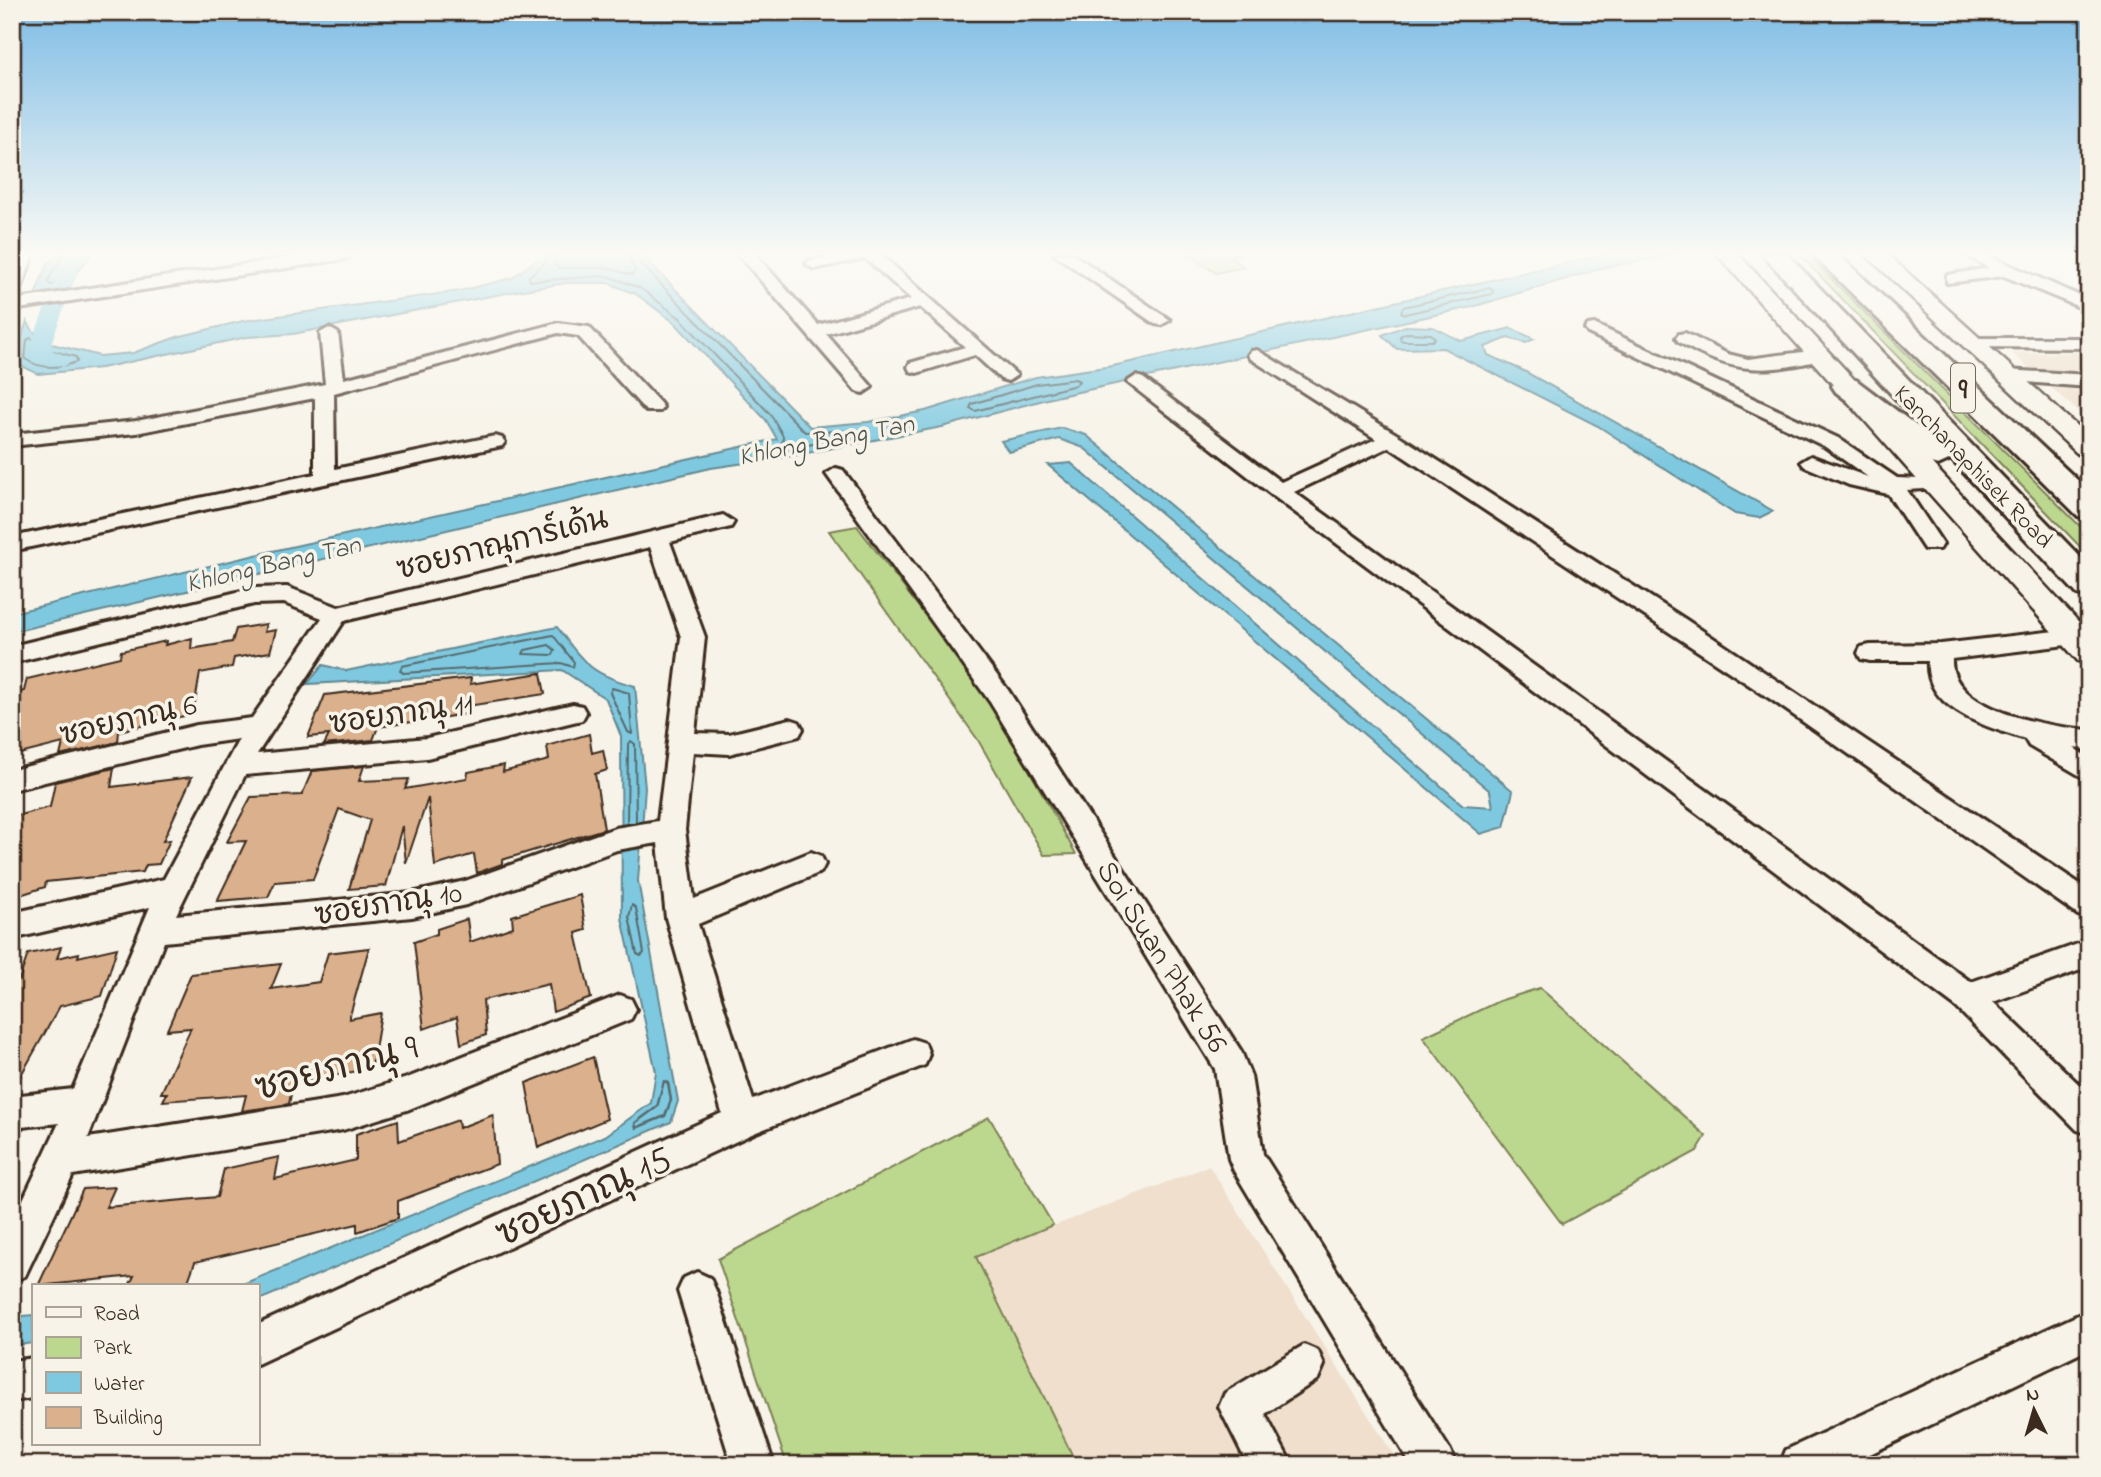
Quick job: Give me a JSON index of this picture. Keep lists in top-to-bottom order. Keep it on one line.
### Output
{"streets":{"highway":["9","Kanchanaphisek Road"],"street":["ซอยภาณุการ์เด้น","ซอยภาณุ 11","ซอยภาณุ 6","ซอยภาณุ 10","Soi Suan Phak 56","ซอยภาณุ 9","ซอยภาณุ 15"]},"water":["Khlong Bang Tan"],"legend":["Road","Park","Water","Building"],"north":"top"}
